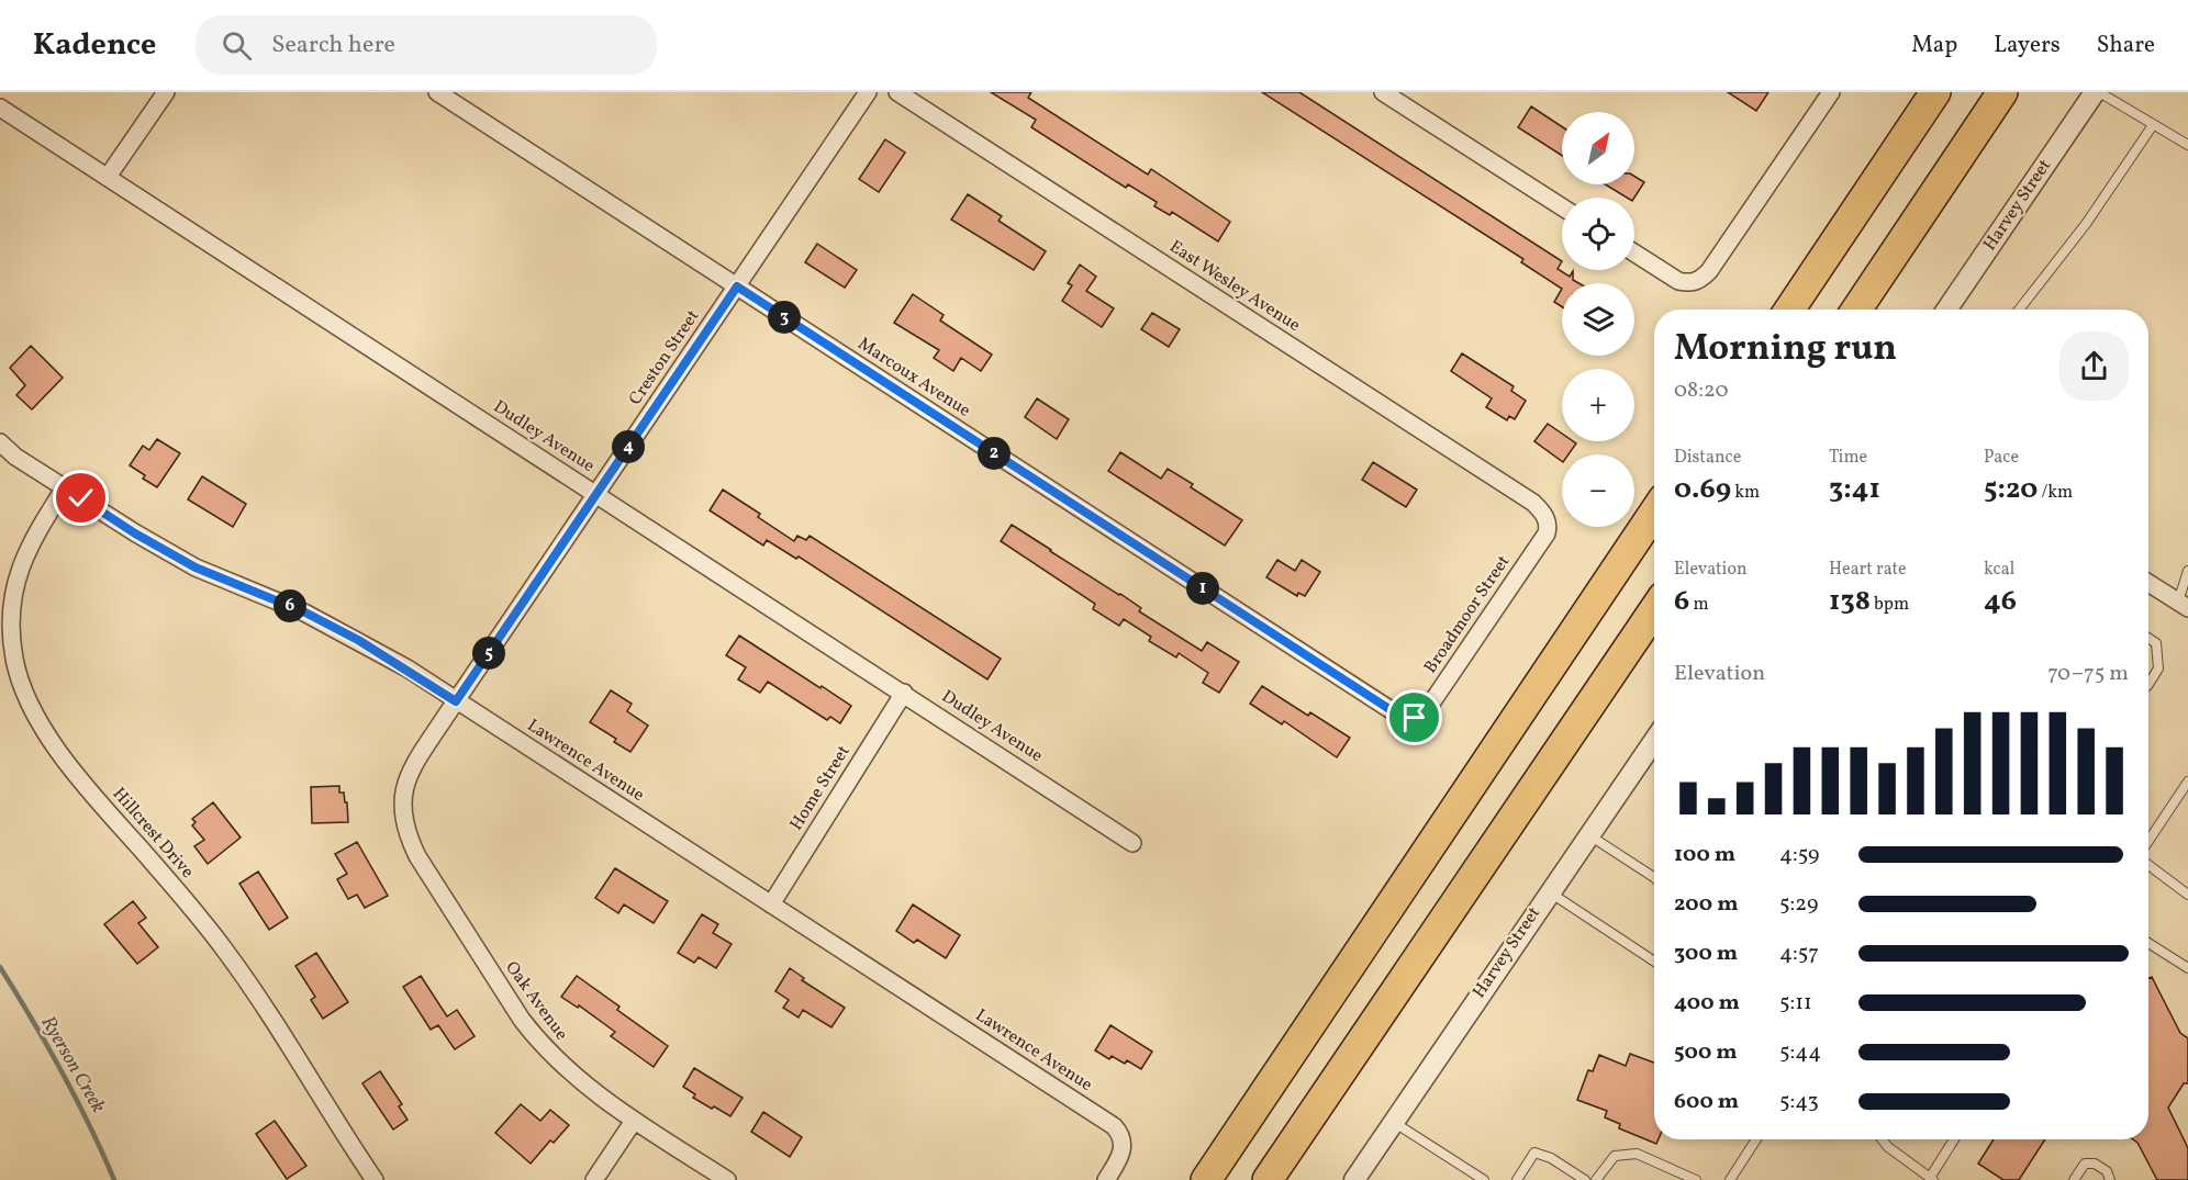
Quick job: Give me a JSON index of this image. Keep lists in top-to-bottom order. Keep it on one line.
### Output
{"streets":{"street":["Harvey Street","East Wesley Avenue","Creston Street","Marcoux Avenue","Dudley Avenue","Broadmoor Street","Lawrence Avenue","Home Street","Hillcrest Drive","Oak Avenue"]},"crossings":[["East Wesley Avenue","Broadmoor Street"],["Creston Street","Marcoux Avenue"],["Creston Street","Dudley Avenue"],["Creston Street","Lawrence Avenue"],["Creston Street","Oak Avenue"],["Marcoux Avenue","Broadmoor Street"],["Dudley Avenue","Home Street"],["Lawrence Avenue","Home Street"],["Lawrence Avenue","Hillcrest Drive"]],"water":["Ryerson Creek"],"north":"top right","page":{"header":"Kadence","search":"Search here","nav":["Map","Layers","Share"],"map_buttons":["+","−"],"pins":["3","4","2","1","6","5"],"heading":["Morning run","08:20"],"stats":[["Distance","0.69 km"],["Time","3:41"],["Pace","5:20 /km"],["Elevation","6 m"],["Heart rate","138 bpm"],["kcal","46"]],"chart":["Elevation","70–75 m"],"list":[{"name":"100 m","note":"4:59"},{"name":"200 m","note":"5:29"},{"name":"300 m","note":"4:57"},{"name":"400 m","note":"5:11"},{"name":"500 m","note":"5:44"},{"name":"600 m","note":"5:43"}]}}
